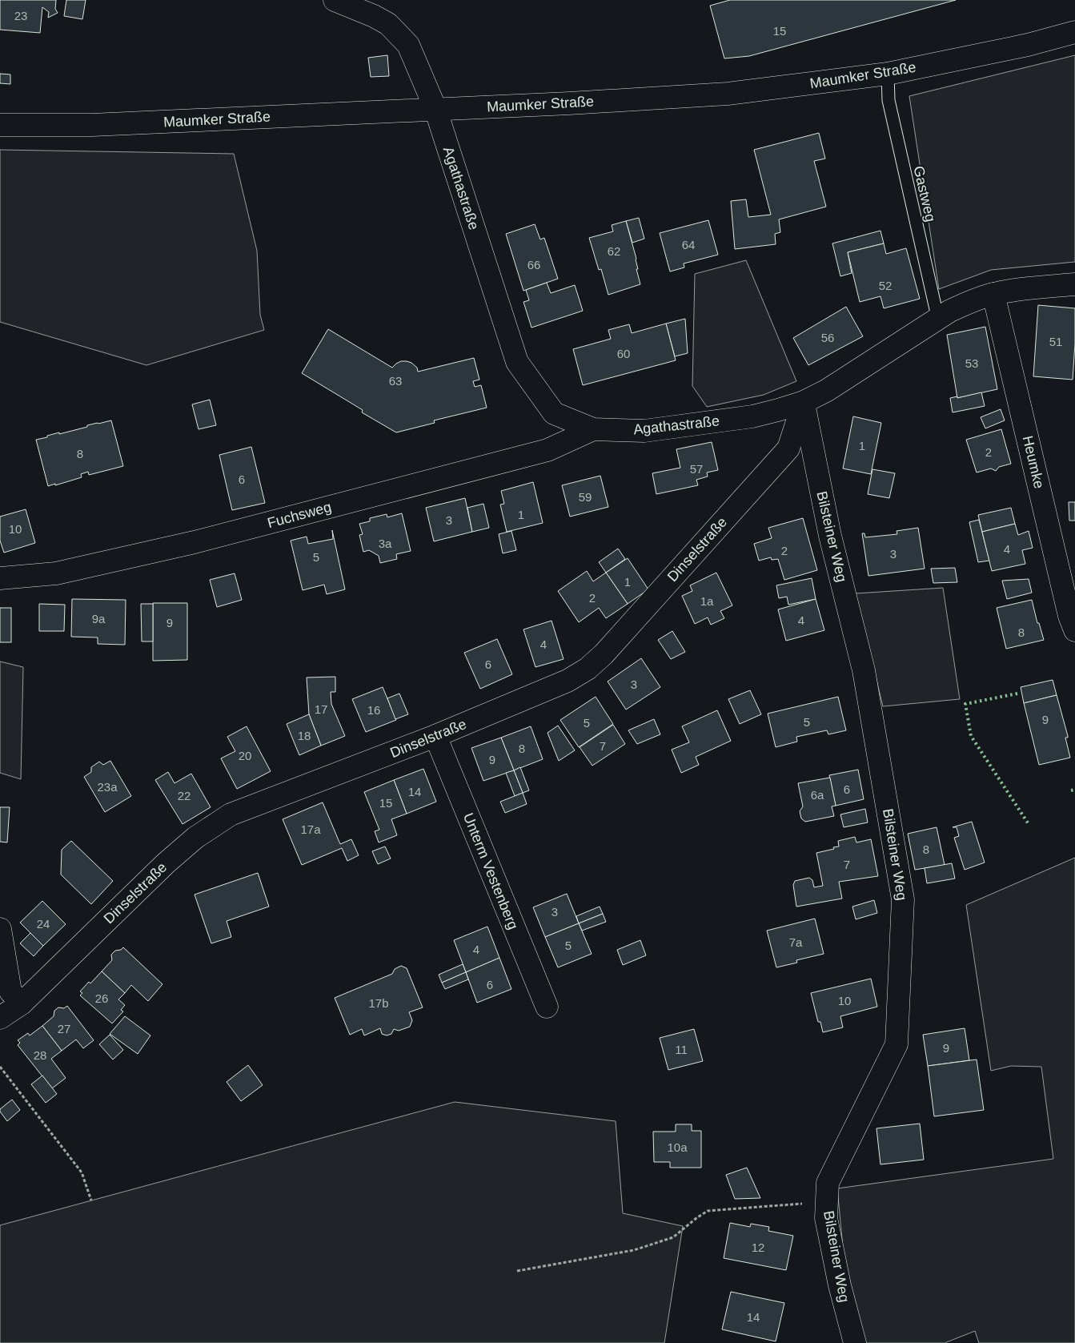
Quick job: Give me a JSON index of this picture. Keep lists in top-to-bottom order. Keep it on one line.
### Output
{"streets":{"street":["Maumker Straße","Agathastraße","Heumke","Fuchsweg","Bilsteiner Weg","Dinselstraße","Unterm Vestenberg"],"lane":["Gastweg"]},"crossings":[["Maumker Straße","Agathastraße"],["Maumker Straße","Gastweg"],["Agathastraße","Gastweg"],["Agathastraße","Heumke"],["Agathastraße","Fuchsweg"],["Agathastraße","Bilsteiner Weg"],["Agathastraße","Dinselstraße"],["Bilsteiner Weg","Dinselstraße"],["Dinselstraße","Unterm Vestenberg"]],"house_numbers":["23","15","64","62","66","52","56","51","60","53","63","1","2","8","57","6","59","1","3","10","3a","4","2","3","5","1","2","1a","9a","4","9","8","4","6","3","17","16","9","5","5","18","7","8","20","9","23a","6","14","6a","22","15","17a","8","7","3","24","7a","5","4","6","26","10","17b","27","9","11","28","10a","12","14"]}
